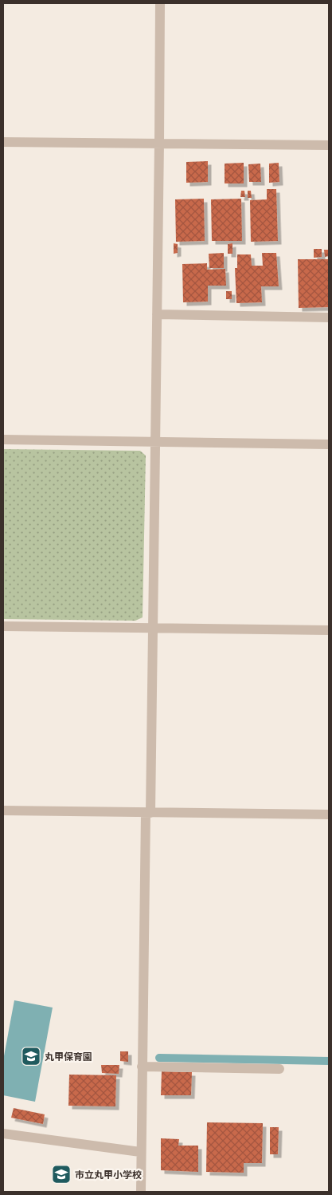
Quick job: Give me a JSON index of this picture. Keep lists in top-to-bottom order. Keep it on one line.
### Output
{"places":{"school or university":["丸甲保育園","市立丸甲小学校"]}}
